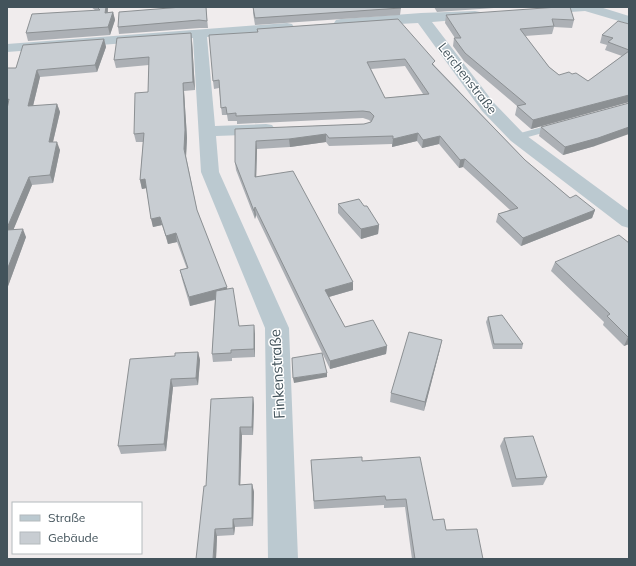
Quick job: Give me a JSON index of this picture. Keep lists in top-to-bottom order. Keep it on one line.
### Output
{"streets":{"street":["Lerchenstraße","Finkenstraße"]},"legend":["Straße","Gebäude"]}
